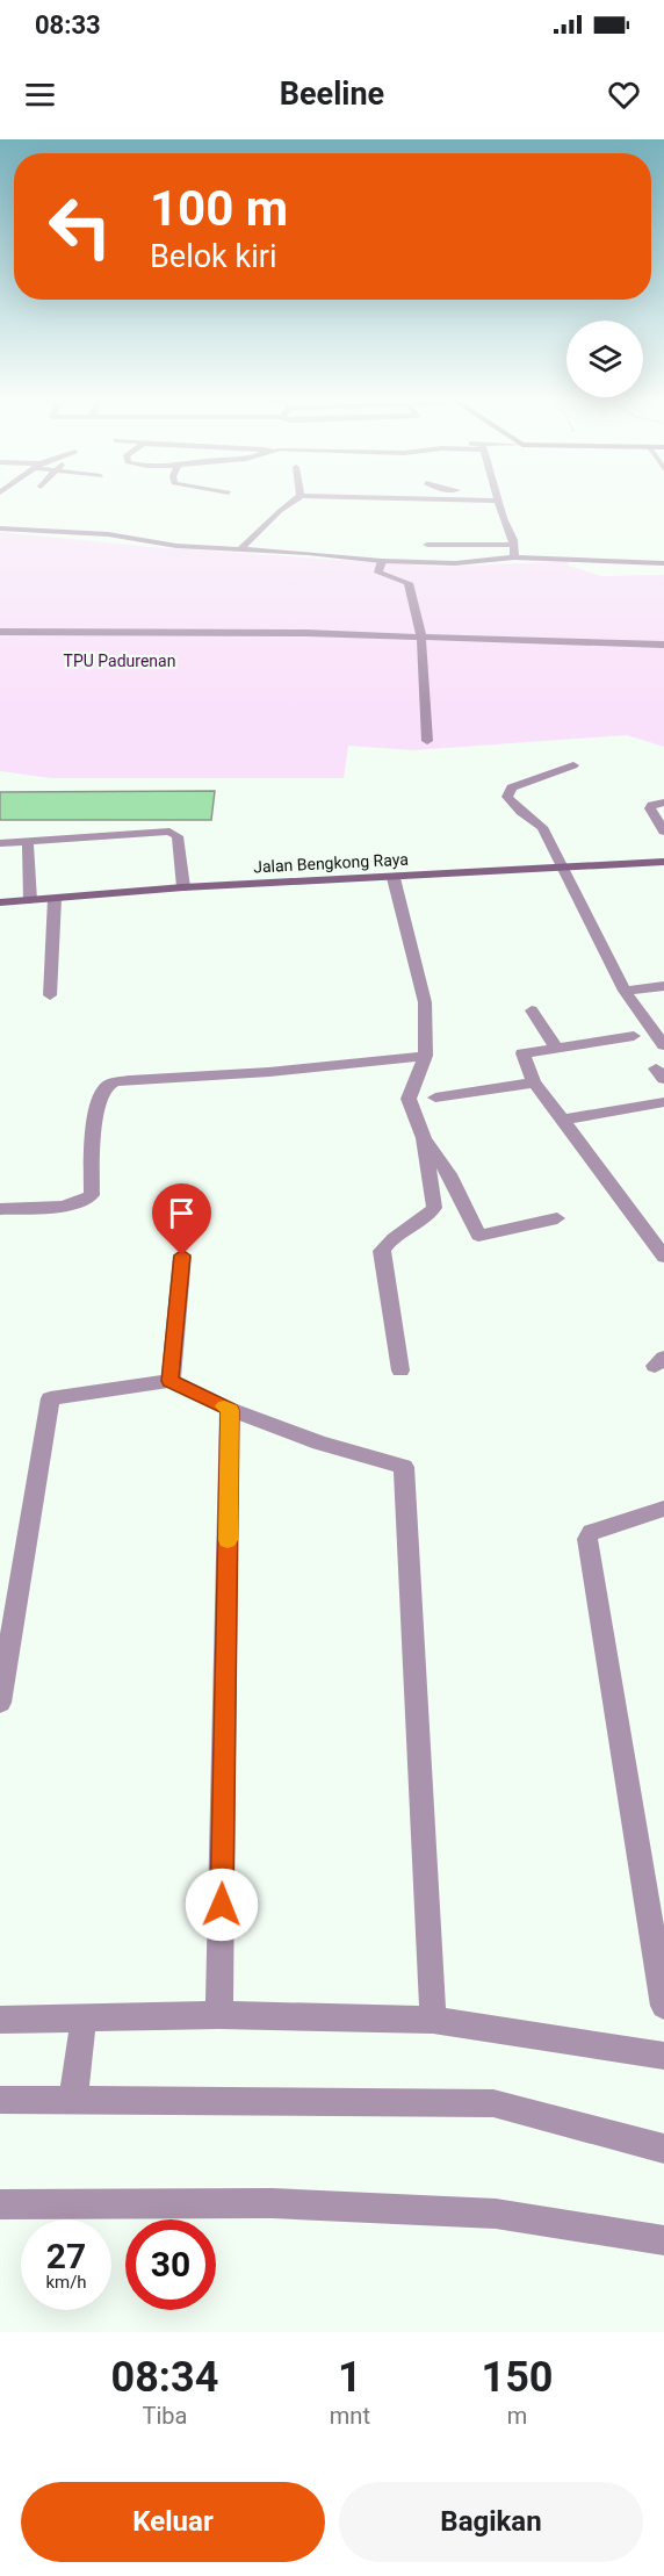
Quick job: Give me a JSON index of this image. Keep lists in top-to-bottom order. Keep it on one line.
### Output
{"streets":{"street":["Jalan Bengkong Raya"]},"parks":["TPU Padurenan"],"page":{"status":"08:33","header":"Beeline","turn":["100 m","Belok kiri"],"speed":"27 km/h","limit":"30","eta":["08:34","Tiba","1","mnt","150","m"],"buttons":["Keluar","Bagikan"]}}
